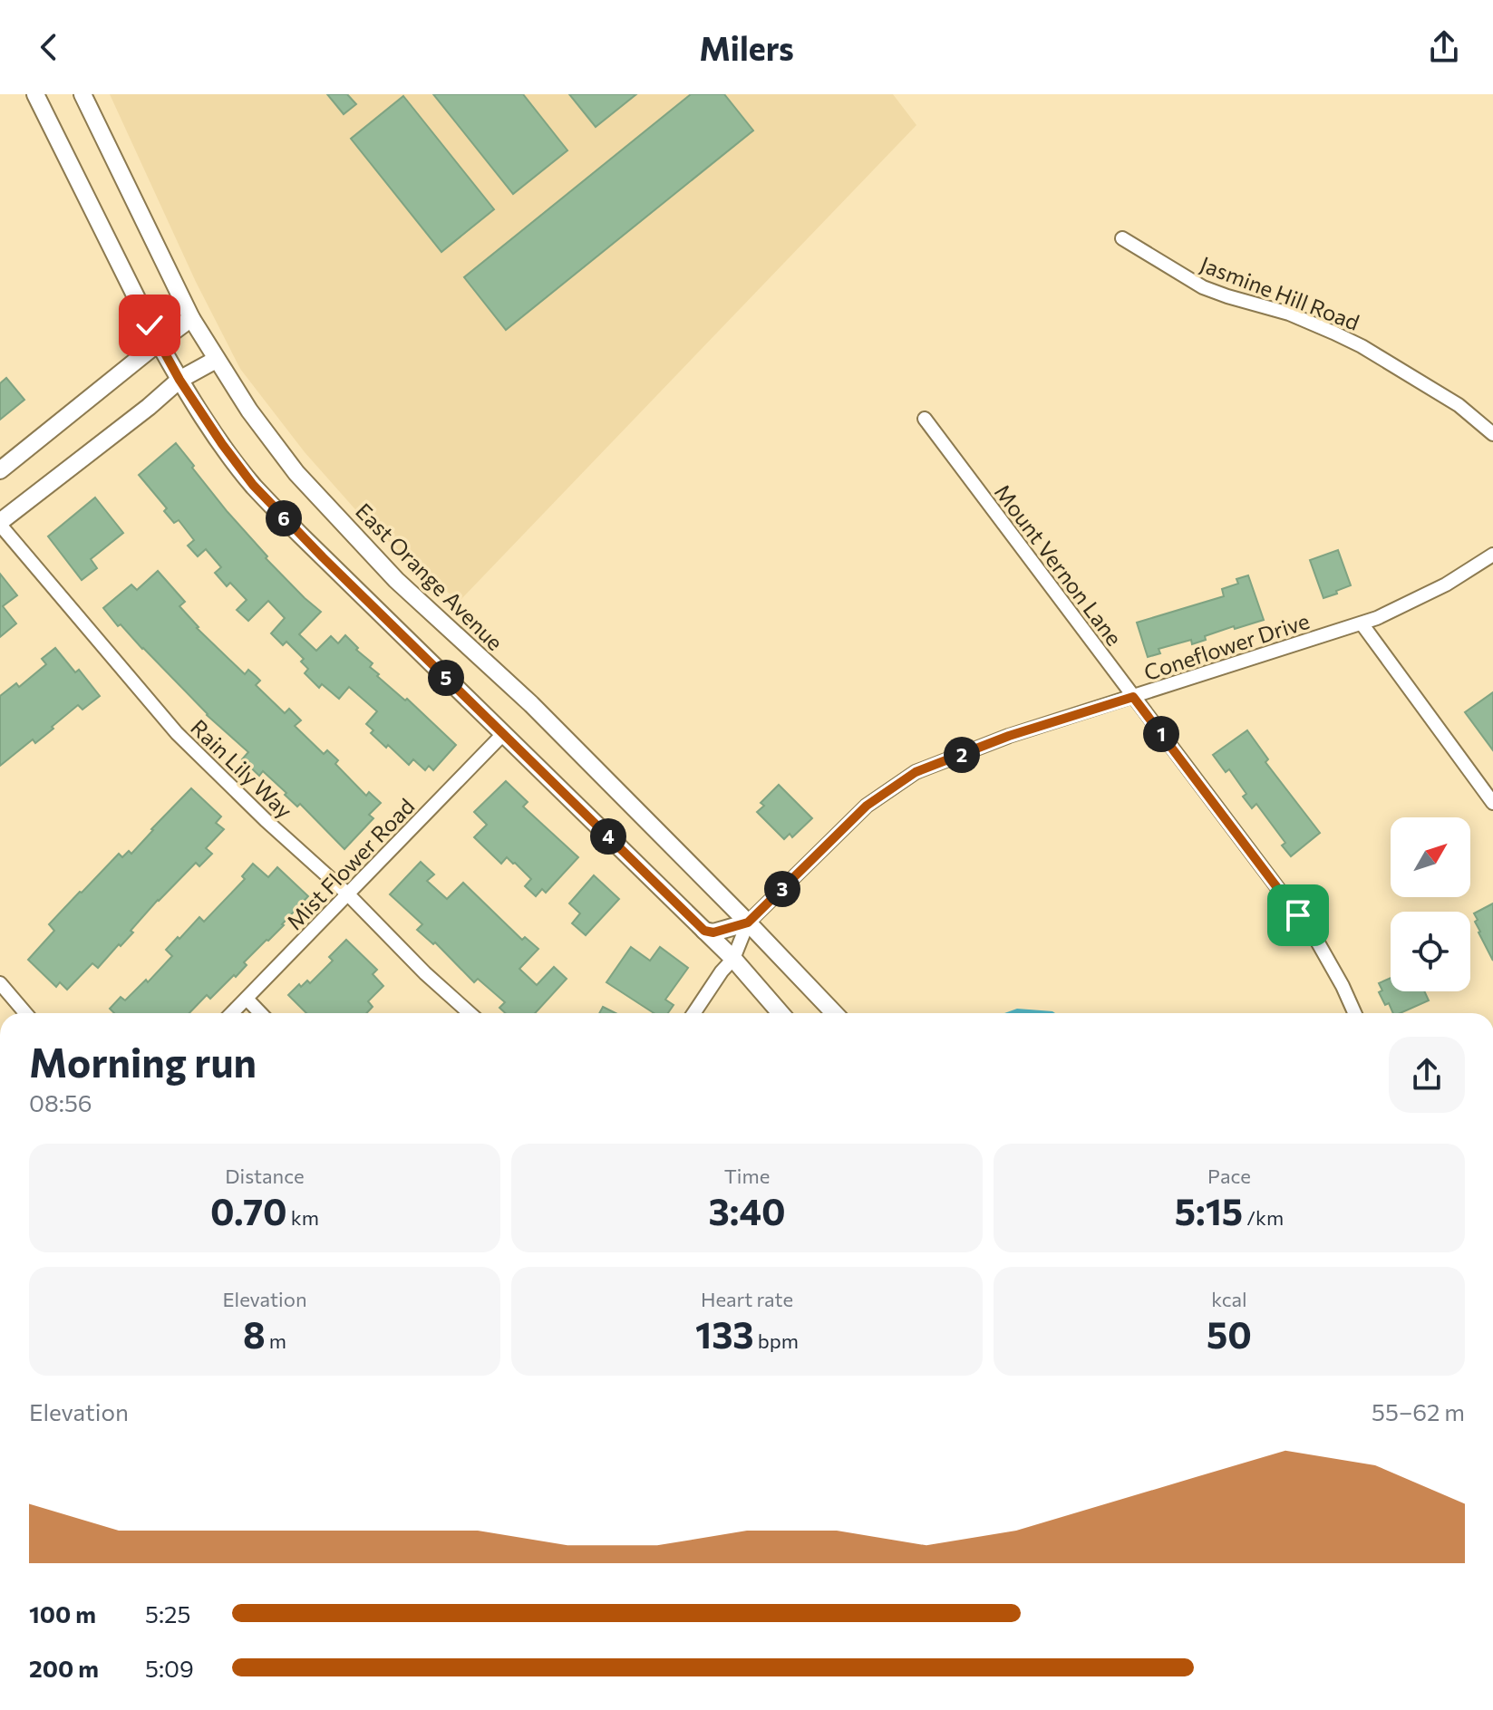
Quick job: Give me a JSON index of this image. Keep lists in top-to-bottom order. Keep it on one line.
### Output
{"streets":{"street":["Jasmine Hill Road","Mount Vernon Lane","East Orange Avenue","Coneflower Drive","Rain Lily Way","Mist Flower Road"]},"crossings":[["Mount Vernon Lane","Coneflower Drive"],["East Orange Avenue","Coneflower Drive"],["Rain Lily Way","Mist Flower Road"]],"north":"top right","page":{"header":"Milers","pins":["6","5","1","2","4","3"],"heading":["Morning run","08:56"],"stats":[["Distance","0.70 km"],["Time","3:40"],["Pace","5:15 /km"],["Elevation","8 m"],["Heart rate","133 bpm"],["kcal","50"]],"chart":["Elevation","55–62 m"],"list":[{"name":"100 m","note":"5:25"},{"name":"200 m","note":"5:09"}]}}
